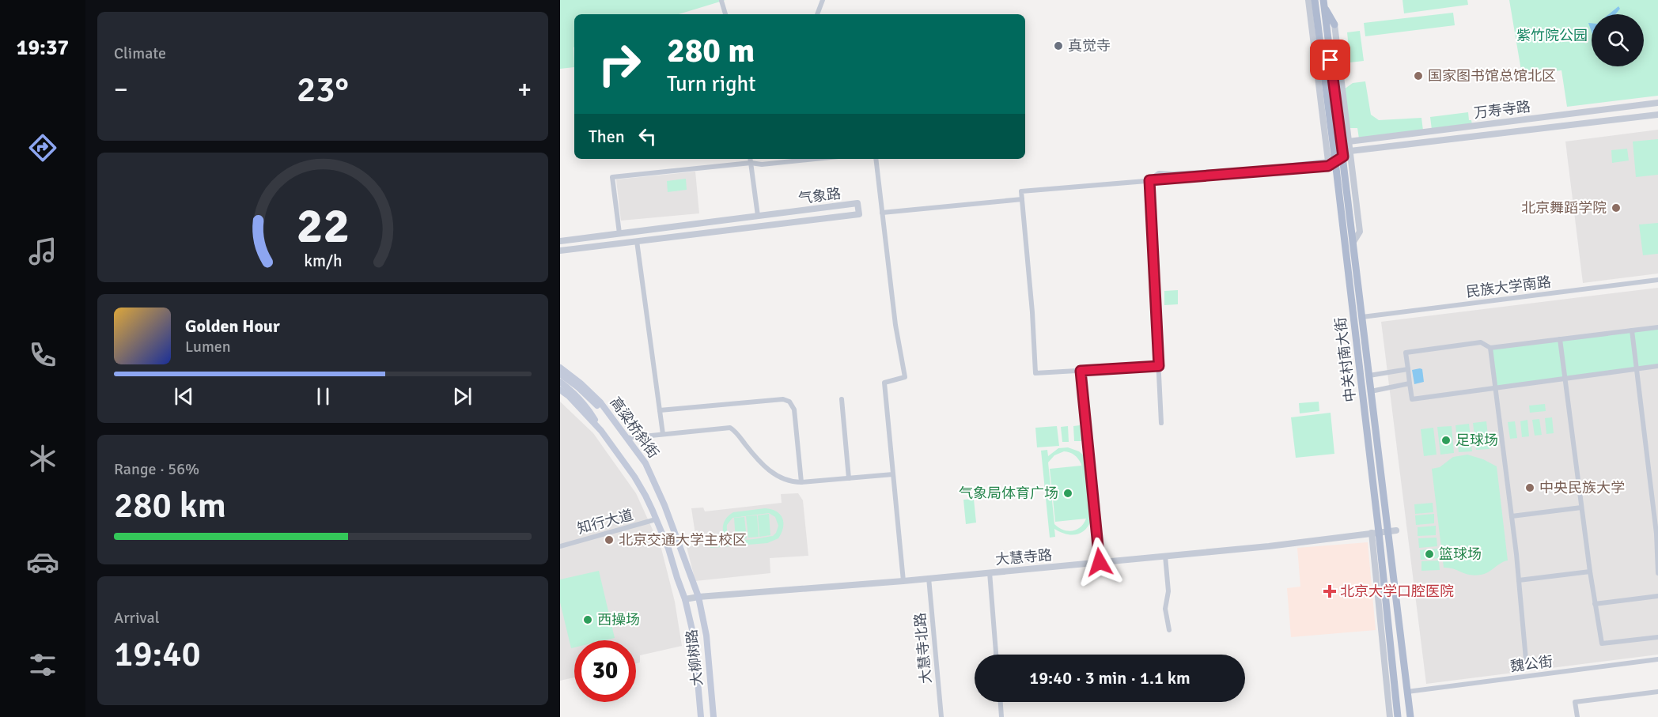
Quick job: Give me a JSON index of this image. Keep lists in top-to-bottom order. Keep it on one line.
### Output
{"streets":{"main road":["中关村南大街","高粱桥斜街","大柳树路"],"street":["万寿寺路","气象路","民族大学南路","知行大道","大慧寺路","大慧寺北路","魏公街"]},"crossings":[["万寿寺路","中关村南大街"],["民族大学南路","中关村南大街"],["中关村南大街","大慧寺路"],["中关村南大街","魏公街"],["高粱桥斜街","知行大道"],["高粱桥斜街","大慧寺路"],["高粱桥斜街","大柳树路"],["大慧寺路","大慧寺北路"],["大慧寺路","大柳树路"]],"parks":["紫竹院公园"],"places":{"other":["真觉寺","国家图书馆总馆北区","北京舞蹈学院","足球场","中央民族大学","气象局体育广场","北京交通大学主校区","篮球场","西操场"],"health":["北京大学口腔医院"]},"page":{"tabs":"19:37","tile":["Climate",["Range · 56%","280 km"],["Arrival","19:40"]],"turn":["280 m","Turn right"],"heat":["−","23°","+"],"then":"Then","song":["Golden Hour","Lumen"],"limit":"30","trip":"19:40 · 3 min · 1.1 km","gauge":["22","km/h"]}}
